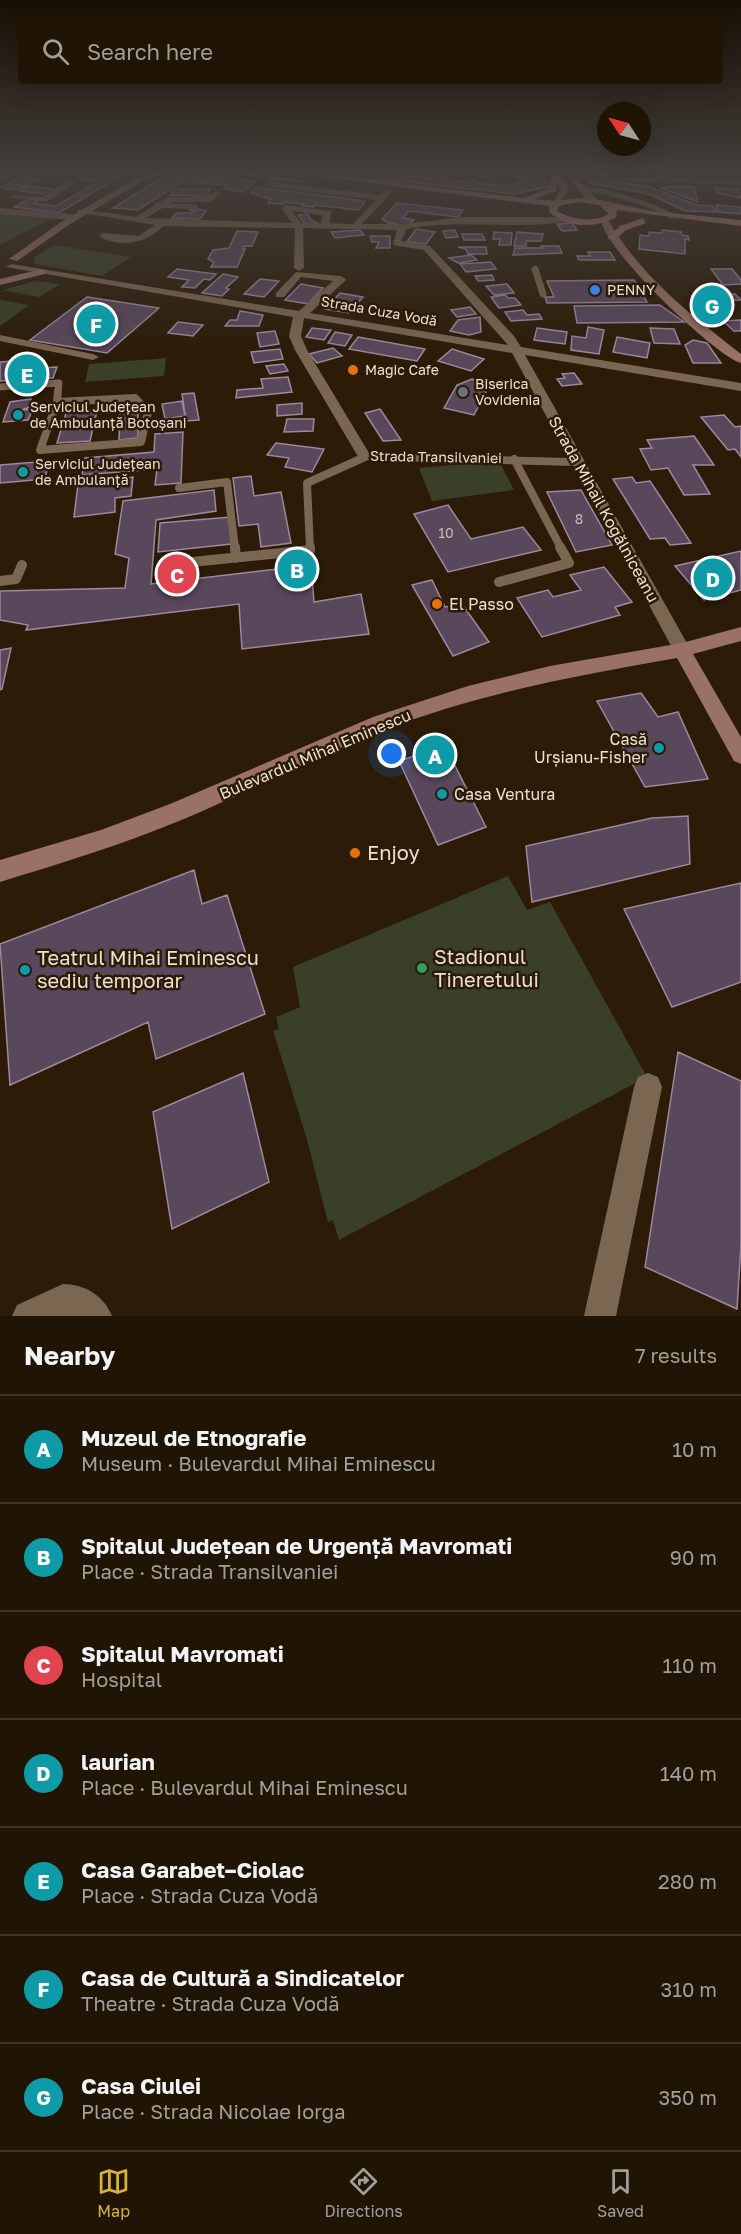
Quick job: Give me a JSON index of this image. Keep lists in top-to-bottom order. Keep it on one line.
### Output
{"streets":{"main road":["Strada Mihail Kogălniceanu","Bulevardul Mihai Eminescu"],"street":["Strada Cuza Vodă","Strada Transilvaniei"]},"crossings":[["Strada Cuza Vodă","Strada Transilvaniei"],["Strada Cuza Vodă","Strada Mihail Kogălniceanu"],["Strada Transilvaniei","Strada Mihail Kogălniceanu"],["Strada Mihail Kogălniceanu","Bulevardul Mihai Eminescu"]],"places":["PENNY","Magic Cafe","Biserica Vovidenia","Serviciul Județean de Ambulanță Botoșani","Serviciul Județean de Ambulanță","El Passo","Casă Urșianu-Fisher","Casa Ventura","Enjoy","Stadionul Tineretului","Teatrul Mihai Eminescu sediu temporar"],"house_numbers":["8","10"],"north":"top left","page":{"search":"Search here","pins":["G","F","E","B","C","D","A"],"heading":["Nearby","7 results"],"list":[{"mark":"A","name":"Muzeul de Etnografie","note":"Museum · Bulevardul Mihai Eminescu","value":"10 m"},{"mark":"B","name":"Spitalul Județean de Urgență Mavromati","note":"Place · Strada Transilvaniei","value":"90 m"},{"mark":"C","name":"Spitalul Mavromati","note":"Hospital","value":"110 m"},{"mark":"D","name":"laurian","note":"Place · Bulevardul Mihai Eminescu","value":"140 m"},{"mark":"E","name":"Casa Garabet–Ciolac","note":"Place · Strada Cuza Vodă","value":"280 m"},{"mark":"F","name":"Casa de Cultură a Sindicatelor","note":"Theatre · Strada Cuza Vodă","value":"310 m"},{"mark":"G","name":"Casa Ciulei","note":"Place · Strada Nicolae Iorga","value":"350 m"}],"nav":["Map","Directions","Saved"]}}
